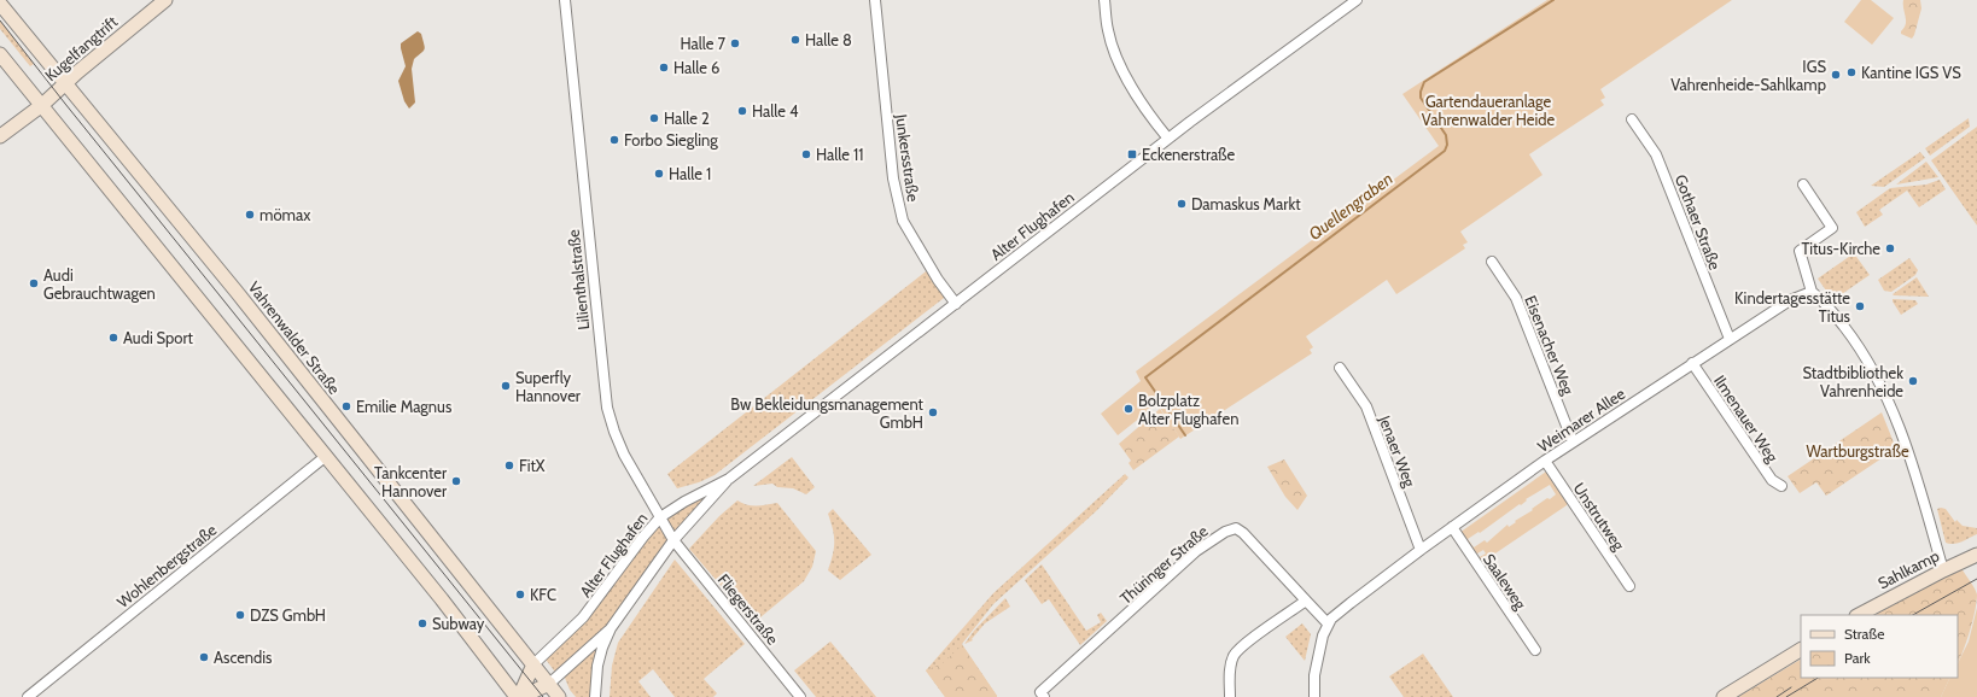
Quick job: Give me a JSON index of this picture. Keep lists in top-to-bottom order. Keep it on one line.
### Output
{"streets":{"main road":["Kugelfangtrift","Vahrenwalder Straße","Sahlkamp"],"street":["Junkersstraße","Gothaer Straße","Alter Flughafen","Lilienthalstraße","Eisenacher Weg","Ilmenauer Weg","Weimarer Allee","Jenaer Weg","Unstrutweg","Thüringer Straße","Wohlenbergstraße","Saaleweg","Fliegerstraße"]},"crossings":[["Kugelfangtrift","Vahrenwalder Straße"],["Junkersstraße","Alter Flughafen"],["Gothaer Straße","Weimarer Allee"],["Alter Flughafen","Lilienthalstraße"],["Alter Flughafen","Vahrenwalder Straße"],["Alter Flughafen","Fliegerstraße"],["Lilienthalstraße","Fliegerstraße"],["Eisenacher Weg","Weimarer Allee"],["Ilmenauer Weg","Weimarer Allee"],["Weimarer Allee","Jenaer Weg"],["Weimarer Allee","Unstrutweg"],["Weimarer Allee","Thüringer Straße"],["Weimarer Allee","Saaleweg"]],"water":["Quellengraben"],"parks":["Gartendaueranlage Vahrenwalder Heide","Wartburgstraße"],"places":{"other":["Halle 8","Halle 7","Halle 6","Kantine IGS VS","IGS Vahrenheide-Sahlkamp","Halle 4","Halle 2","Forbo Siegling","Halle 11","Halle 1","Damaskus Markt","mömax","Titus-Kirche","Audi Gebrauchtwagen","Kindertagesstätte Titus","Audi Sport","Stadtbibliothek Vahrenheide","Superfly Hannover","Emilie Magnus","Bolzplatz Alter Flughafen","Bw Bekleidungsmanagement GmbH","FitX","Tankcenter Hannover","KFC","DZS GmbH","Subway","Ascendis"],"transit":["Eckenerstraße"]},"legend":["Straße","Park"]}
